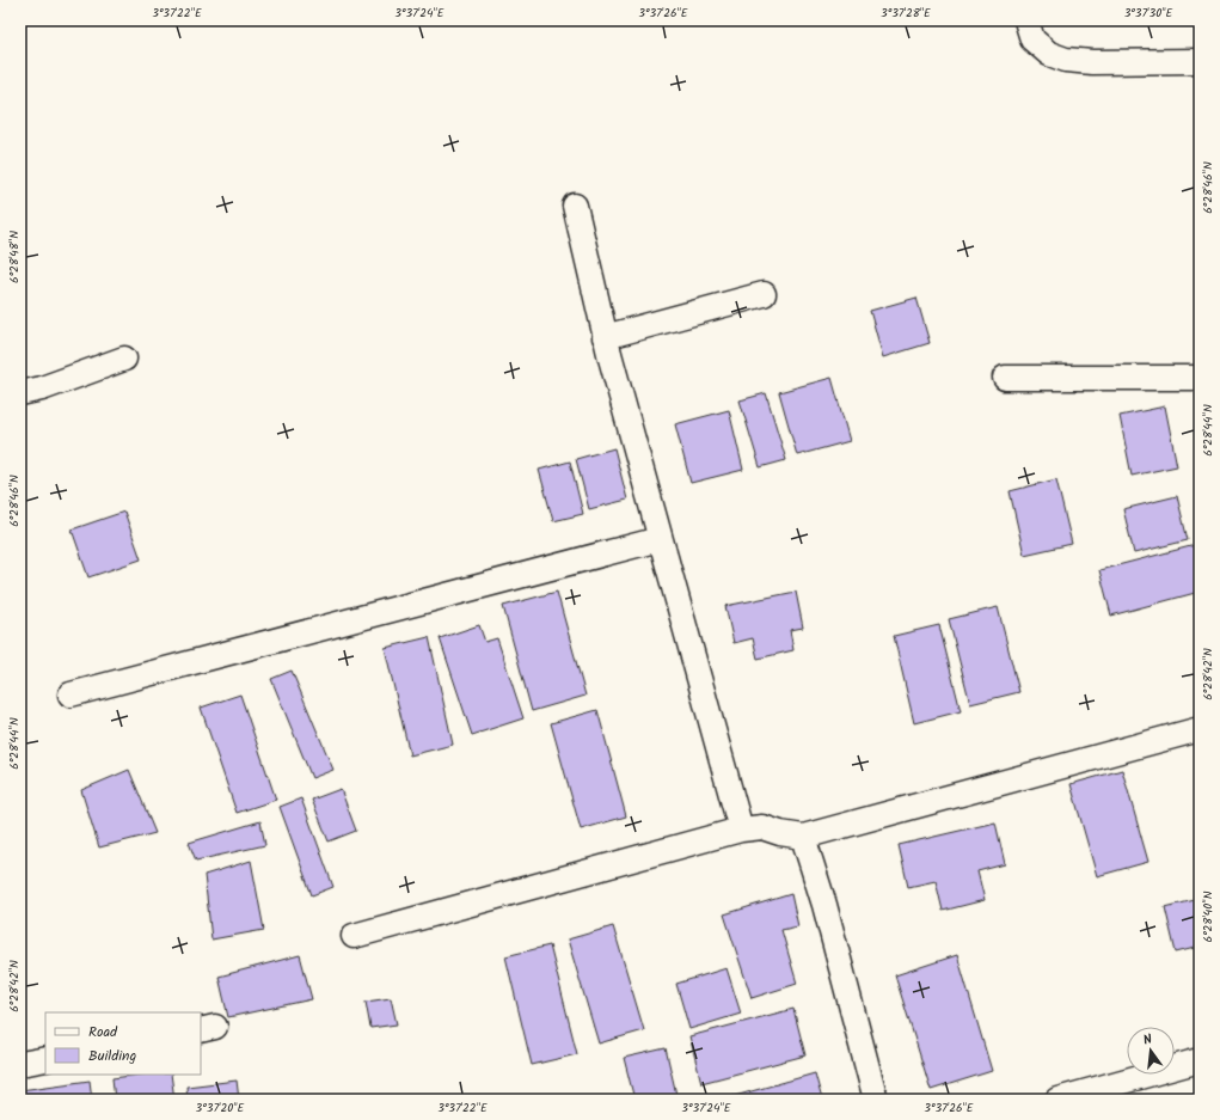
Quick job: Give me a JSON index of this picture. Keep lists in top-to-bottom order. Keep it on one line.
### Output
{"legend":["Road","Building"],"north":"top","coordinates":["3°37'22\"E","3°37'24\"E","3°37'26\"E","3°37'28\"E","3°37'30\"E","6°28'46\"N","6°28'48\"N","6°28'44\"N","6°28'42\"N","6°28'40\"N","3°37'20\"E"]}
